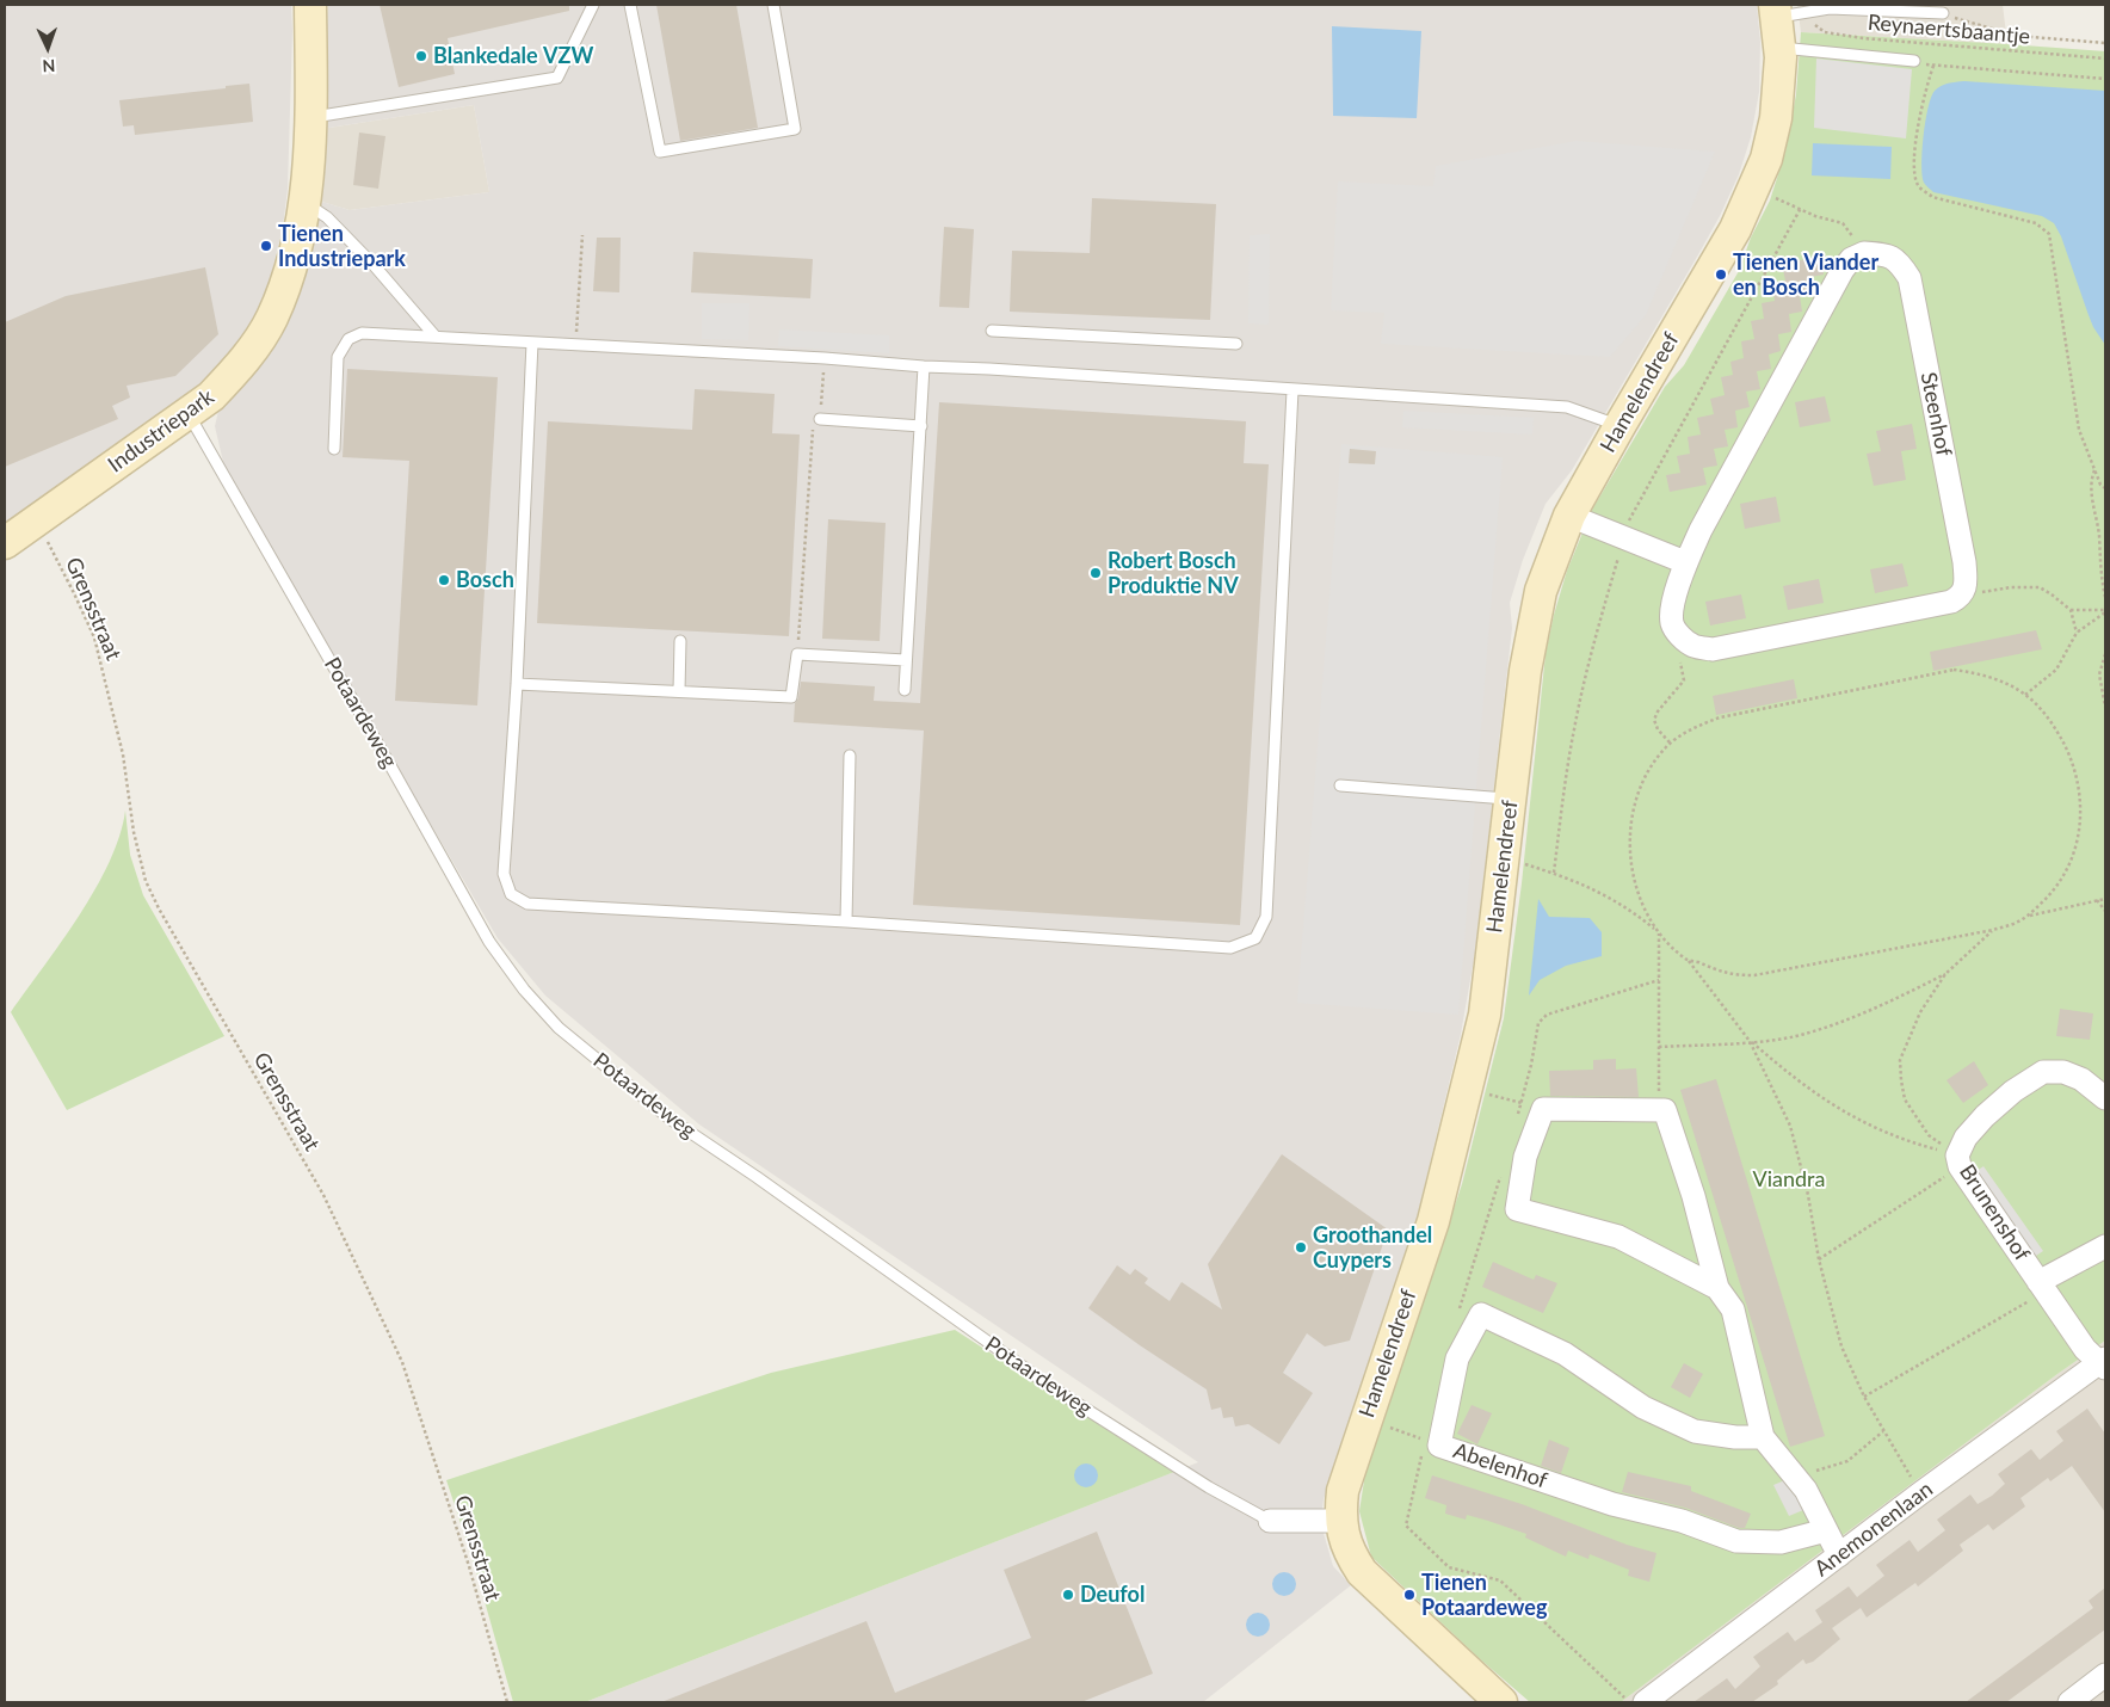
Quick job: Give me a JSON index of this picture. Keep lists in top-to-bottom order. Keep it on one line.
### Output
{"streets":{"street":["Hamelendreef","Steenhof","Industriepark","Potaardeweg","Brunenshof","Abelenhof","Anemonenlaan"],"path":["Reynaertsbaantje","Grensstraat"]},"crossings":[["Hamelendreef","Potaardeweg"],["Industriepark","Grensstraat"],["Industriepark","Potaardeweg"],["Brunenshof","Anemonenlaan"]],"parks":["Viandra"],"places":["Blankedale VZW","Tienen Industriepark","Tienen Viander en Bosch","Robert Bosch Produktie NV","Bosch","Groothandel Cuypers","Deufol","Tienen Potaardeweg"],"north":"bottom"}
